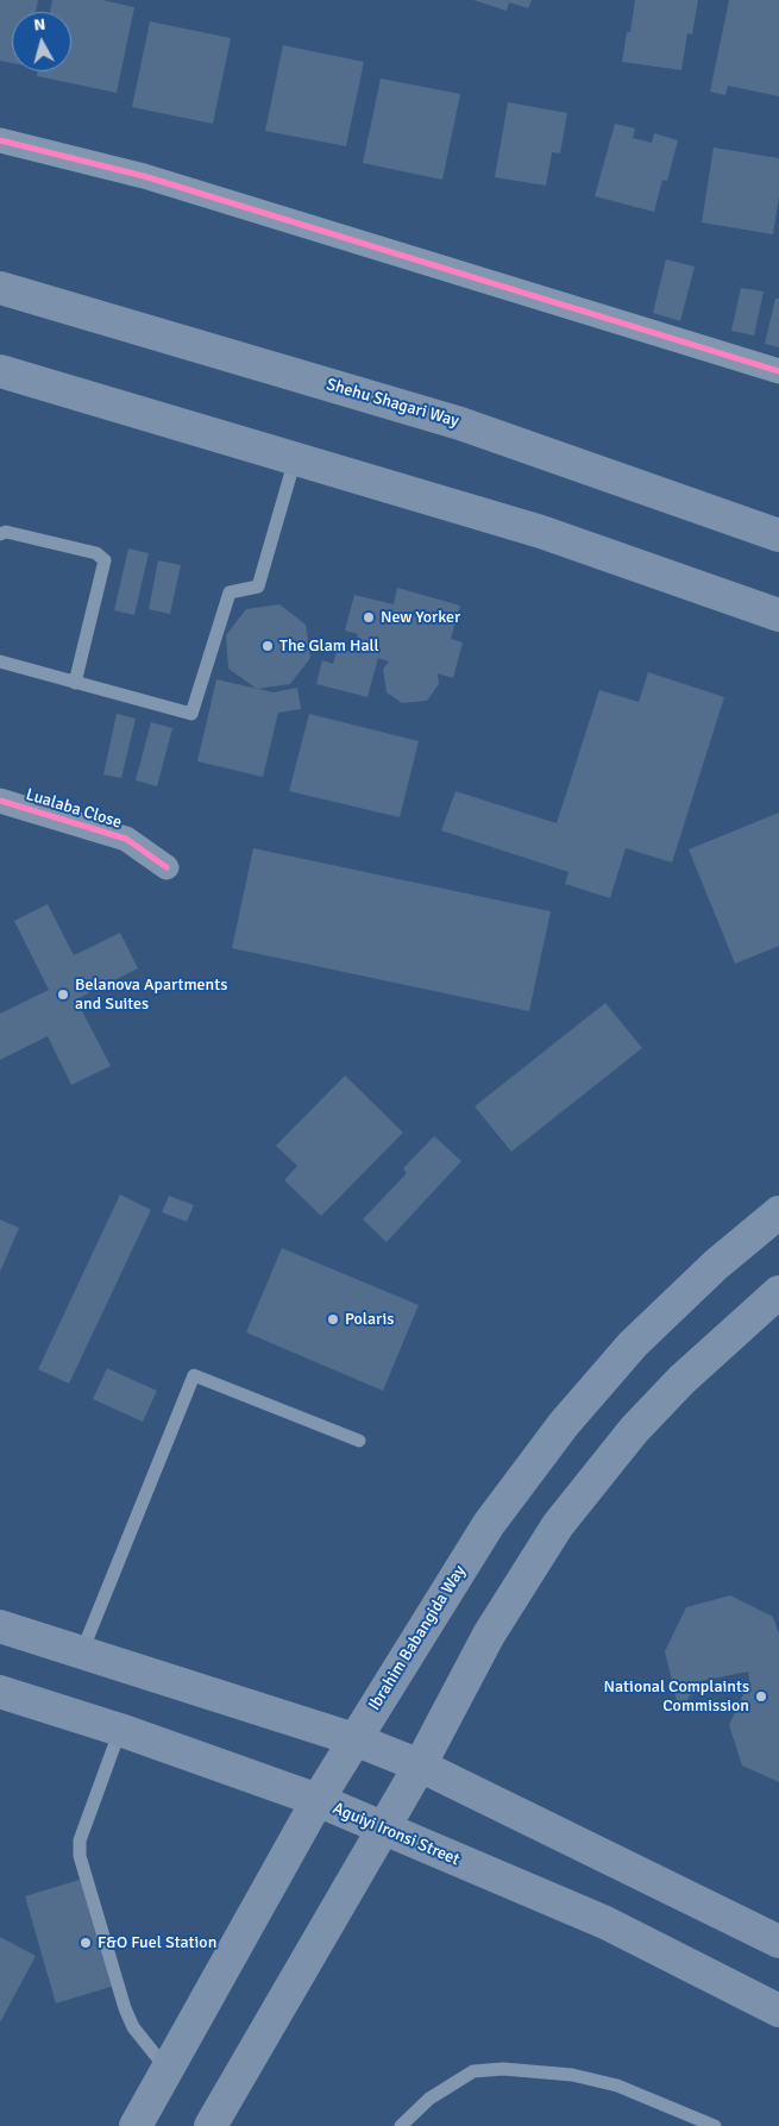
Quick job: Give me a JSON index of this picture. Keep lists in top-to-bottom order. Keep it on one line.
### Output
{"streets":{"main road":["Shehu Shagari Way","Ibrahim Babangida Way","Aguiyi Ironsi Street"],"street":["Lualaba Close"]},"crossings":[["Ibrahim Babangida Way","Aguiyi Ironsi Street"]],"places":["New Yorker","The Glam Hall","Belanova Apartments and Suites","Polaris","National Complaints Commission","F&O Fuel Station"],"north":"top"}
